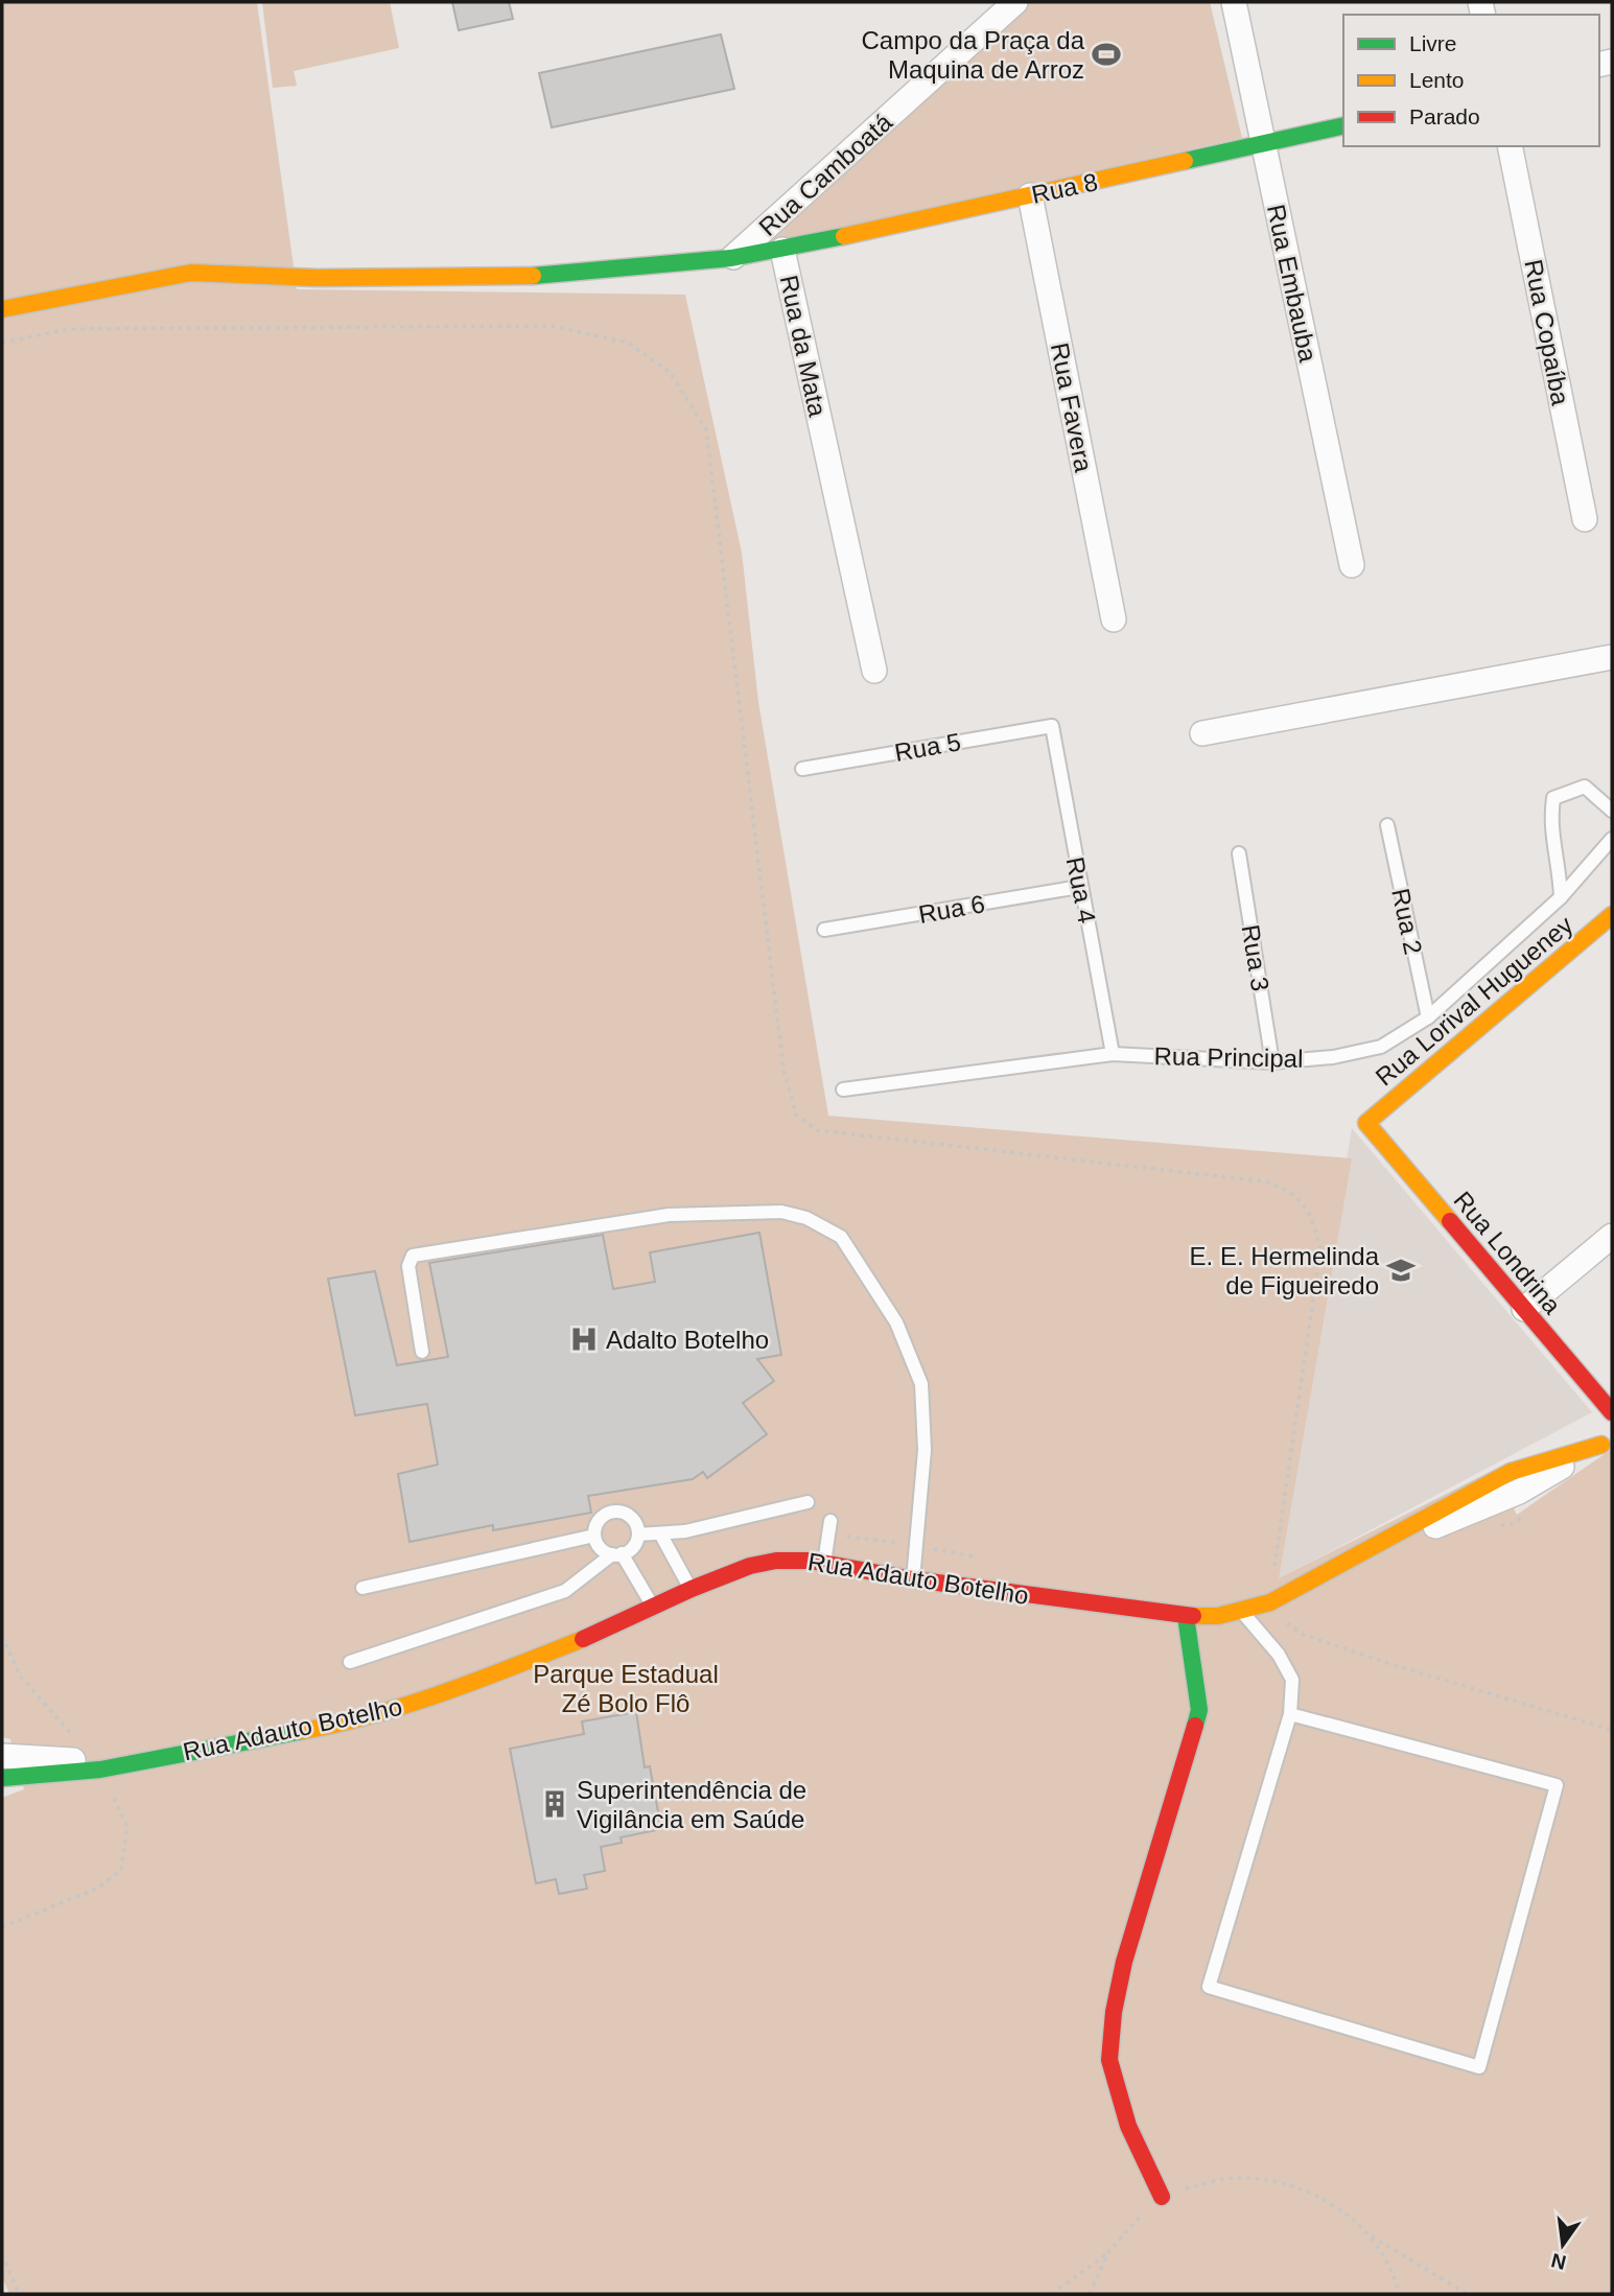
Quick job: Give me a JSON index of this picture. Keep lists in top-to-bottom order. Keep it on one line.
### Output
{"streets":{"street":["Rua Camboatá","Rua 8","Rua Embauba","Rua Copaíba","Rua da Mata","Rua Favera","Rua Lorival Hugueney","Rua Londrina","Rua Adauto Botelho"],"lane":["Rua 5","Rua 4","Rua 6","Rua 2","Rua 3","Rua Principal"]},"crossings":[["Rua Camboatá","Rua da Mata"],["Rua 8","Rua Embauba"],["Rua 8","Rua da Mata"],["Rua 8","Rua Favera"],["Rua 5","Rua 4"],["Rua 4","Rua 6"],["Rua 4","Rua Principal"],["Rua 2","Rua Principal"],["Rua 3","Rua Principal"],["Rua Lorival Hugueney","Rua Londrina"]],"parks":["Parque Estadual Zé Bolo Flô"],"places":{"sports":["Campo da Praça da Maquina de Arroz"],"school or university":["E. E. Hermelinda de Figueiredo"],"hospital":["Adalto Botelho"],"building":["Superintendência de Vigilância em Saúde"]},"legend":["Livre","Lento","Parado"],"north":"bottom"}
